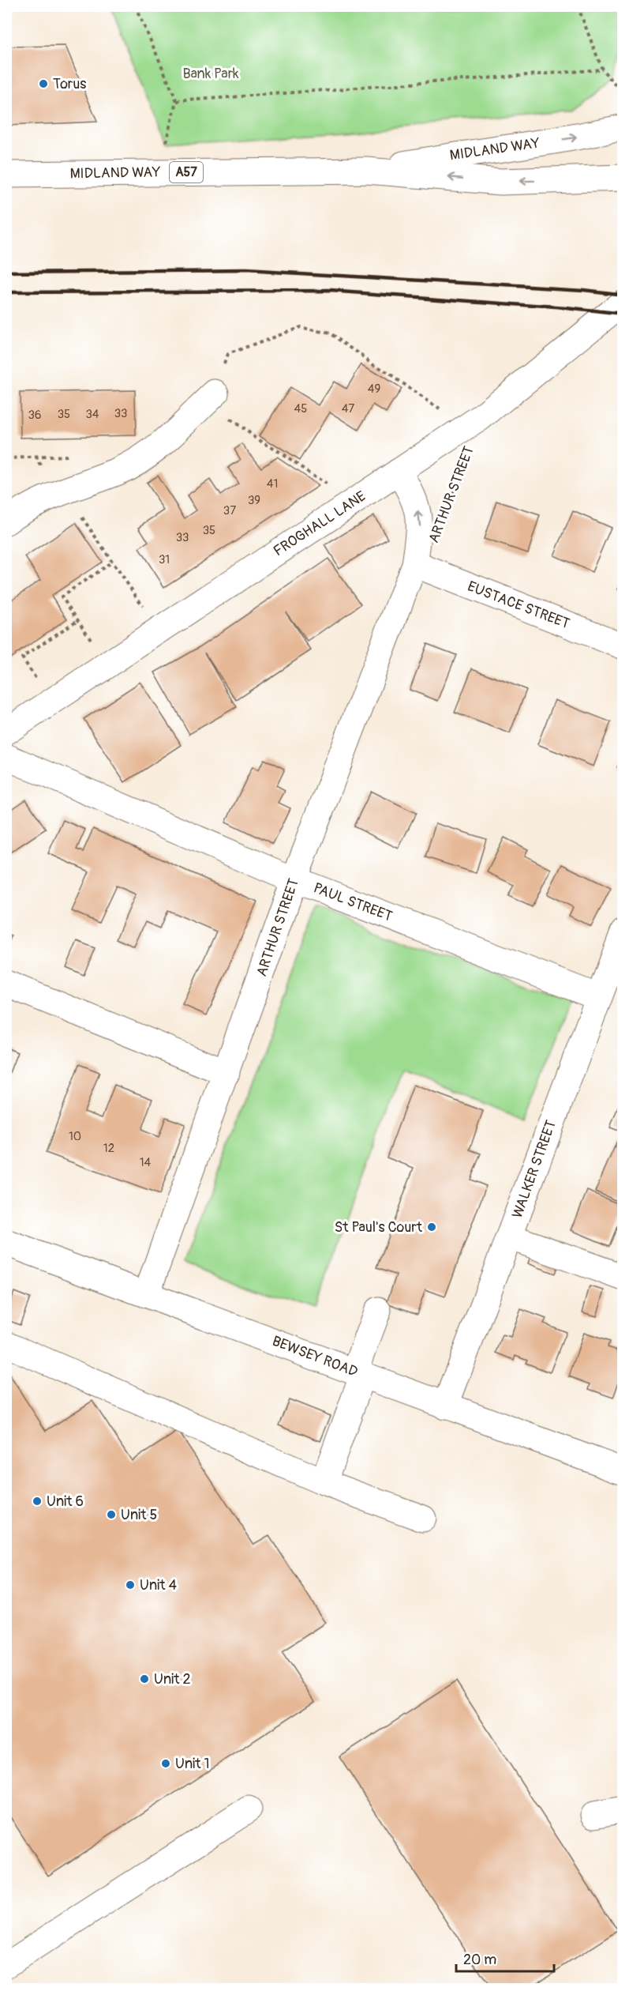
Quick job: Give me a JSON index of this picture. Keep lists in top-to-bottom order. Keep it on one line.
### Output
{"streets":{"main road":["MIDLAND WAY","A57","ARTHUR STREET","FROGHALL LANE","EUSTACE STREET","PAUL STREET","WALKER STREET","BEWSEY ROAD"]},"crossings":[["ARTHUR STREET","FROGHALL LANE"],["ARTHUR STREET","EUSTACE STREET"],["ARTHUR STREET","PAUL STREET"],["ARTHUR STREET","BEWSEY ROAD"],["PAUL STREET","WALKER STREET"],["WALKER STREET","BEWSEY ROAD"]],"parks":["Bank Park"],"places":["Torus","St Paul's Court","Unit 6","Unit 5","Unit 4","Unit 2","Unit 1"],"house_numbers":["49","45","47","33","35","34","36","41","39","37","35","33","31","10","12","14"],"scale_bar":"20 m"}
